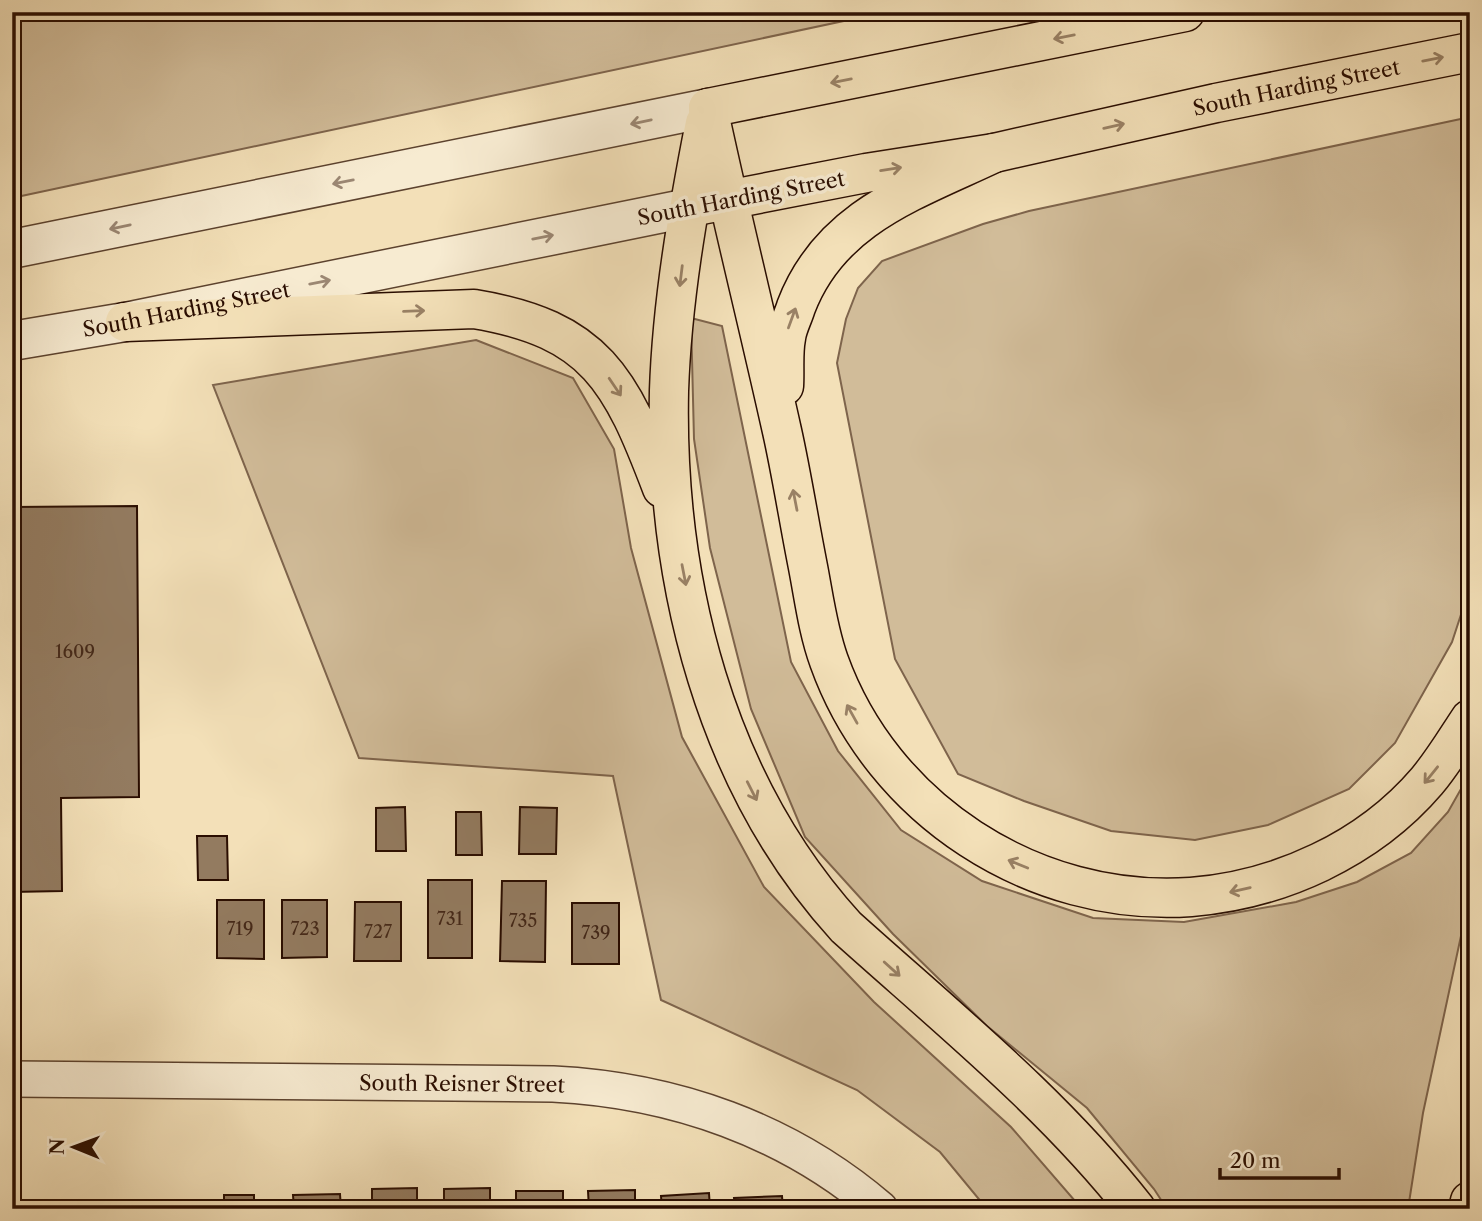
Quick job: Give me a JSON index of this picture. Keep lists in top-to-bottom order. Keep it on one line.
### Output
{"streets":{"main road":["South Harding Street"],"street":["South Reisner Street"]},"house_numbers":["1609","731","735","719","723","727","739"],"scale_bar":"20 m","north":"left"}
